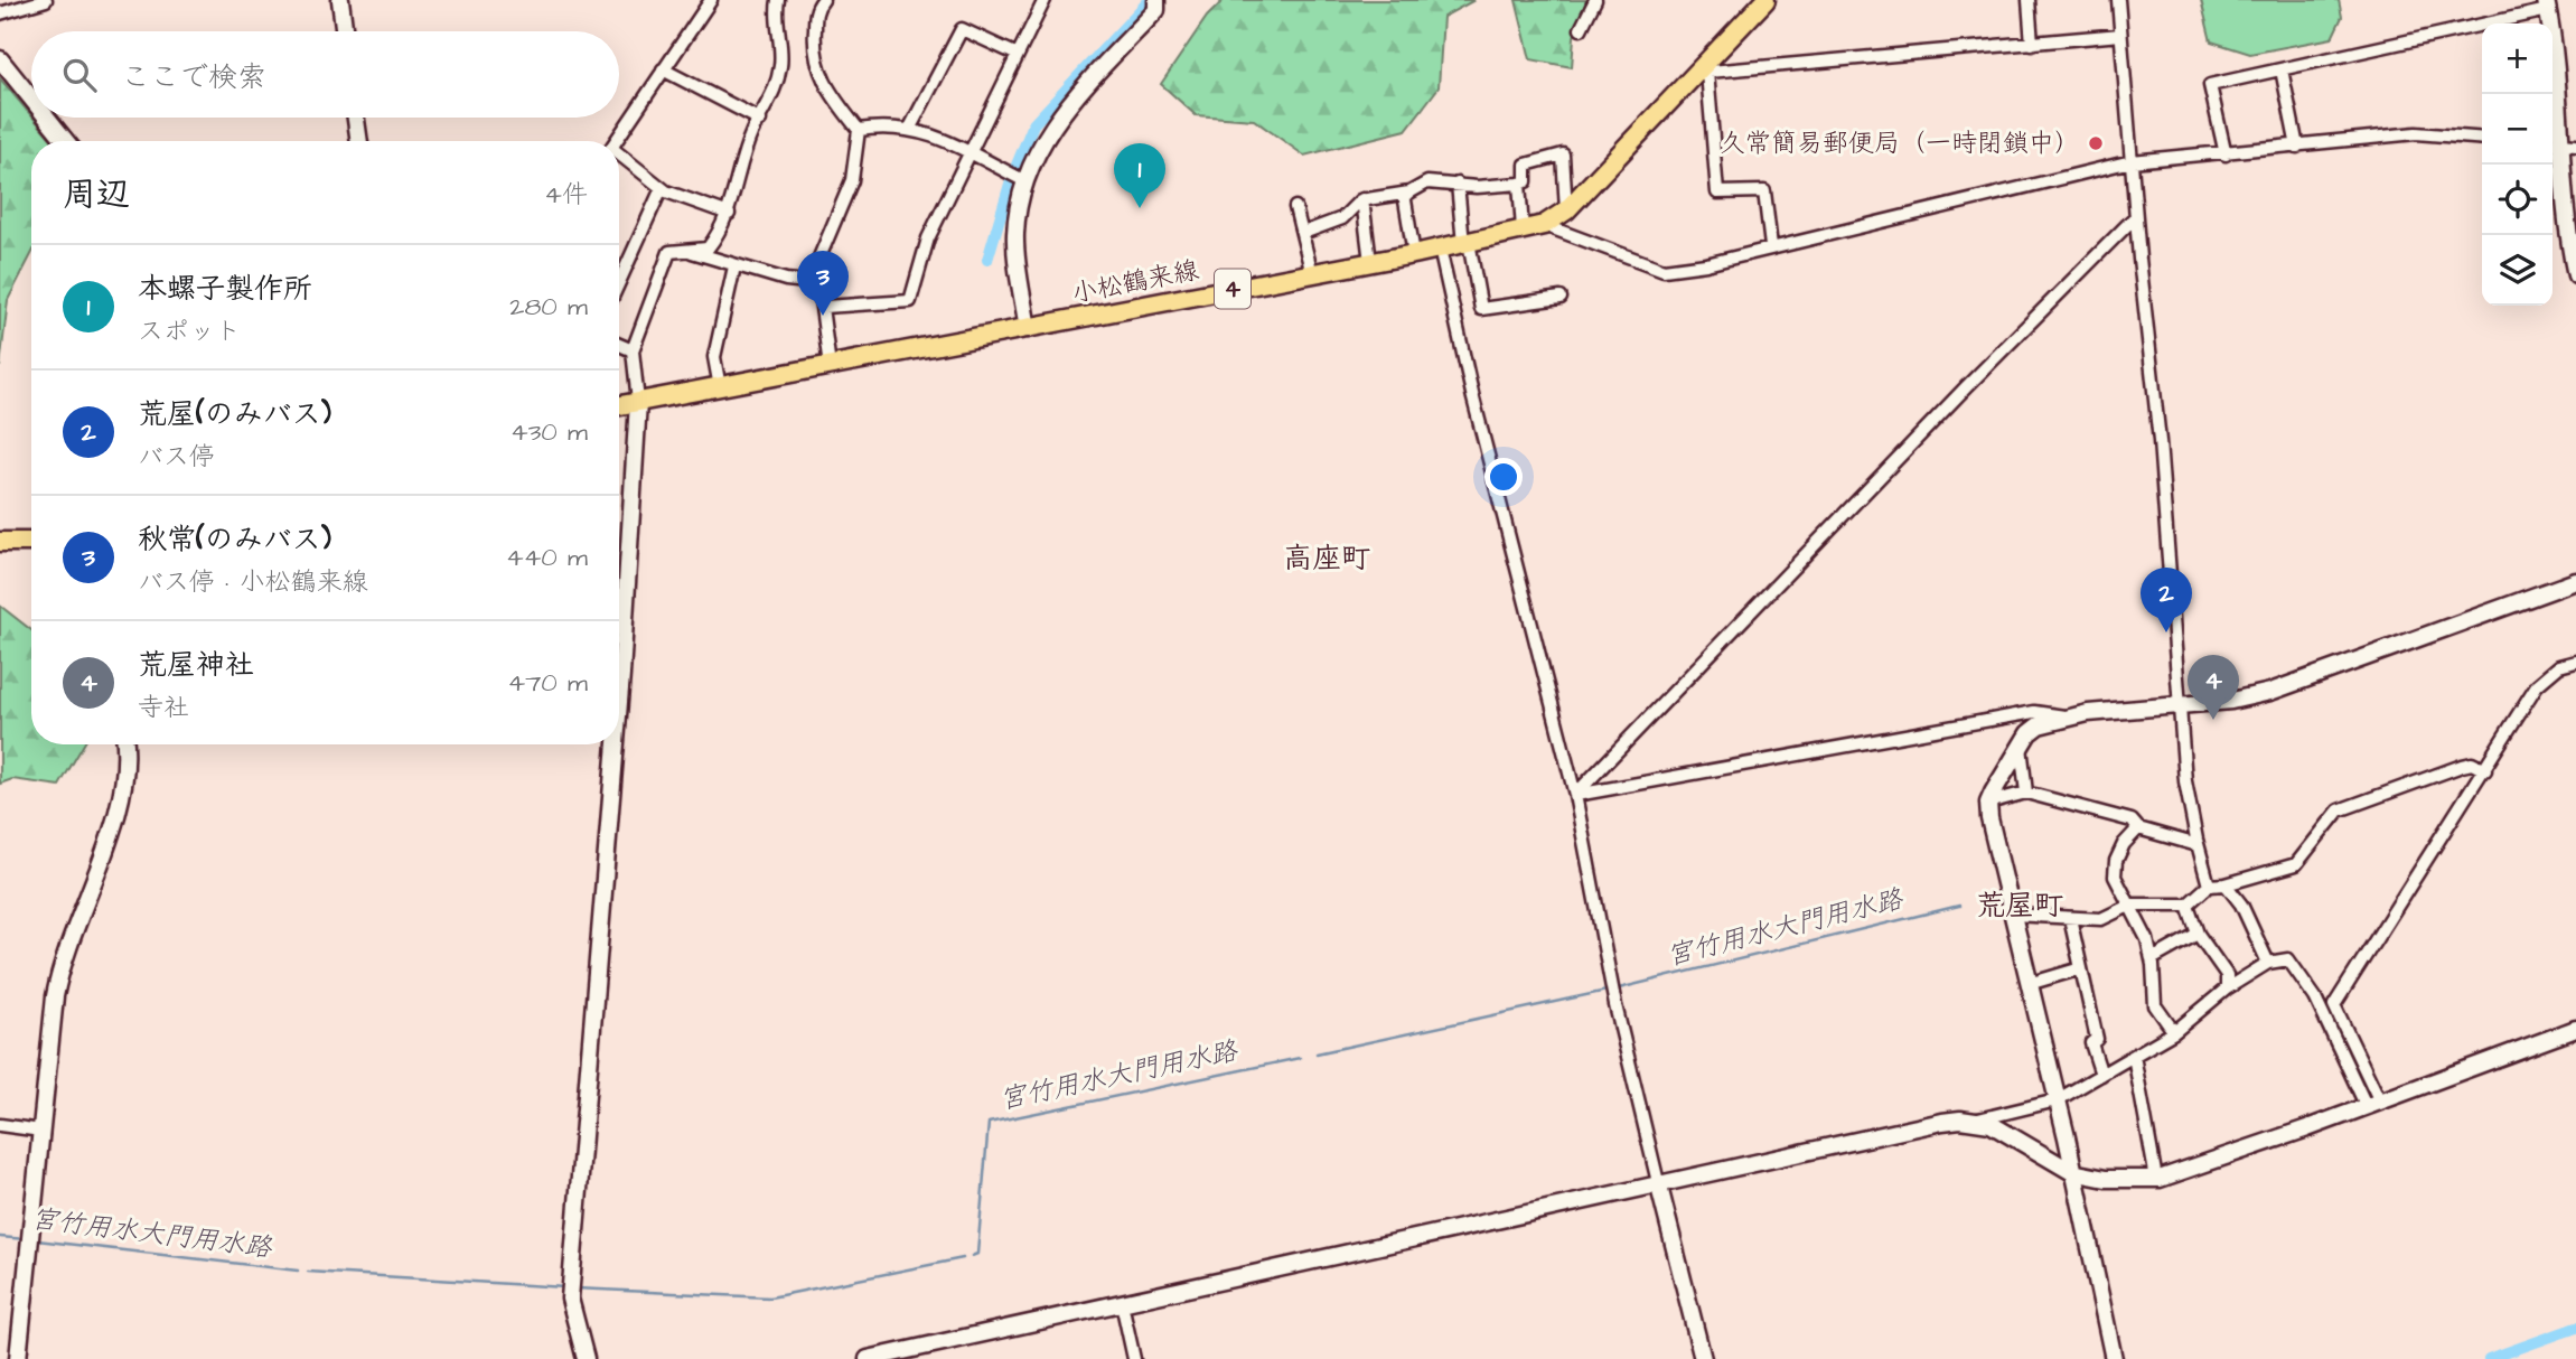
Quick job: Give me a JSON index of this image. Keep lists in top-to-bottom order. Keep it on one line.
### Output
{"streets":{"main road":["小松鶴来線","4"]},"districts":["高座町","荒屋町"],"water":["宮竹用水大門用水路"],"places":["久常簡易郵便局（一時閉鎖中）"],"page":{"map_buttons":["+","−"],"search":"ここで検索","heading":["周辺","4件"],"pins":["1","3","2","4"],"list":[{"mark":"1","name":"本螺子製作所","note":"スポット","value":"280 m"},{"mark":"2","name":"荒屋(のみバス)","note":"バス停","value":"430 m"},{"mark":"3","name":"秋常(のみバス)","note":"バス停 · 小松鶴来線","value":"440 m"},{"mark":"4","name":"荒屋神社","note":"寺社","value":"470 m"}]}}
